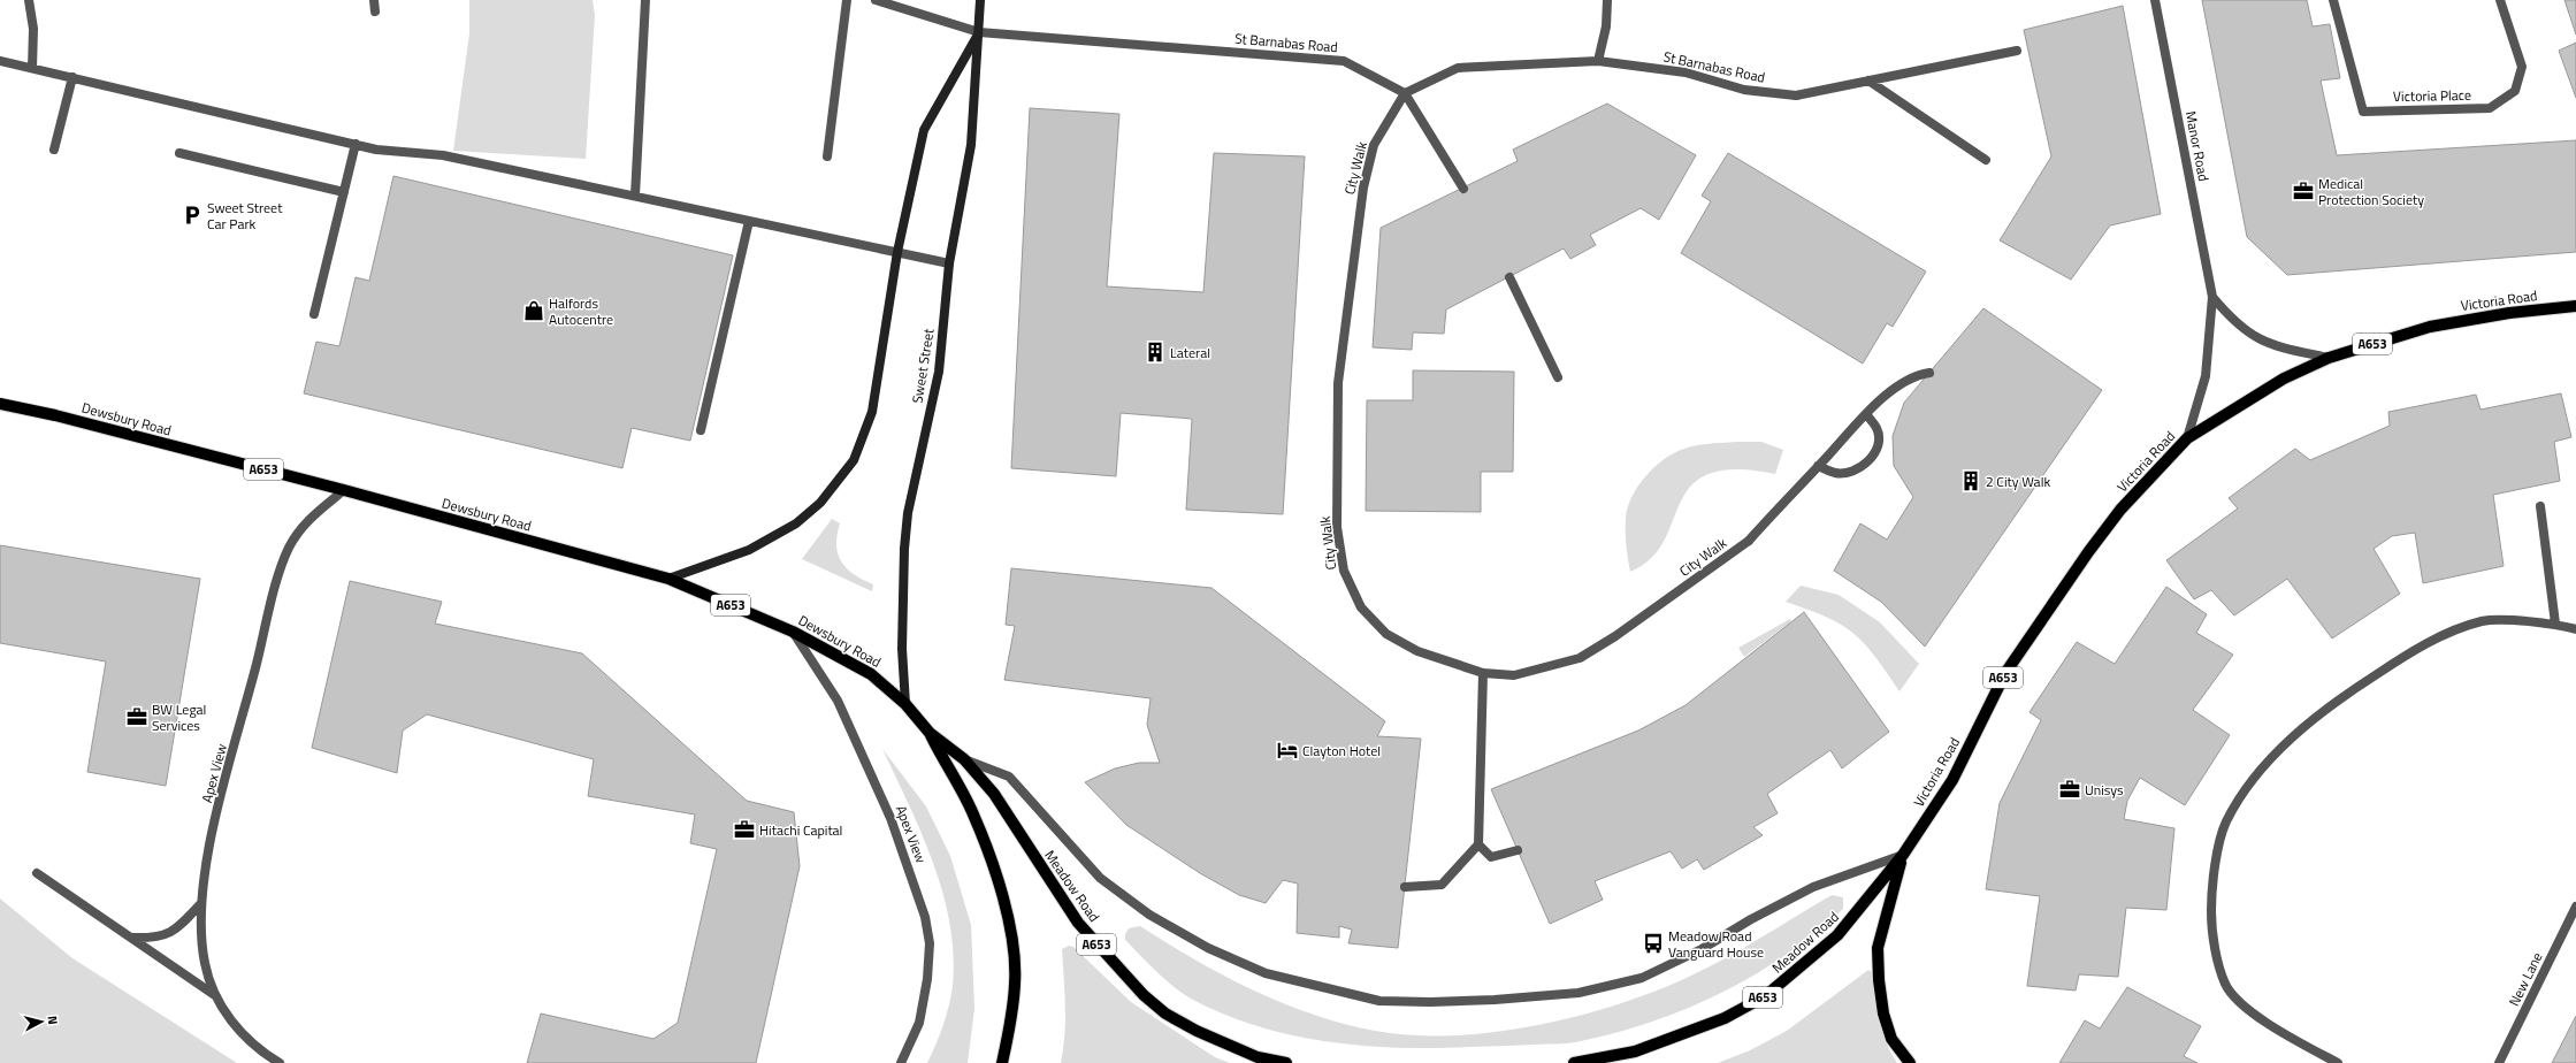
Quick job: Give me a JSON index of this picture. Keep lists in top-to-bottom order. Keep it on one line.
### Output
{"streets":{"main road":["Victoria Road","A653","Dewsbury Road","Meadow Road"],"street":["St Barnabas Road","Victoria Place","Manor Road","City Walk","Sweet Street","Apex View","New Lane"]},"crossings":[["St Barnabas Road","City Walk"],["St Barnabas Road","Sweet Street"],["Manor Road","Victoria Road"],["Victoria Road","A653"],["Victoria Road","Meadow Road"],["A653","Dewsbury Road"],["A653","Meadow Road"],["Sweet Street","Dewsbury Road"],["Dewsbury Road","Apex View"],["Dewsbury Road","Meadow Road"]],"places":{"office":["Medical Protection Society","BW Legal Services","Unisys","Hitachi Capital"],"parking":["Sweet Street Car Park"],"shop":["Halfords Autocentre"],"building":["Lateral","2 City Walk"],"hotel":["Clayton Hotel"],"bus stop":["Meadow Road Vanguard House"]},"north":"right"}
